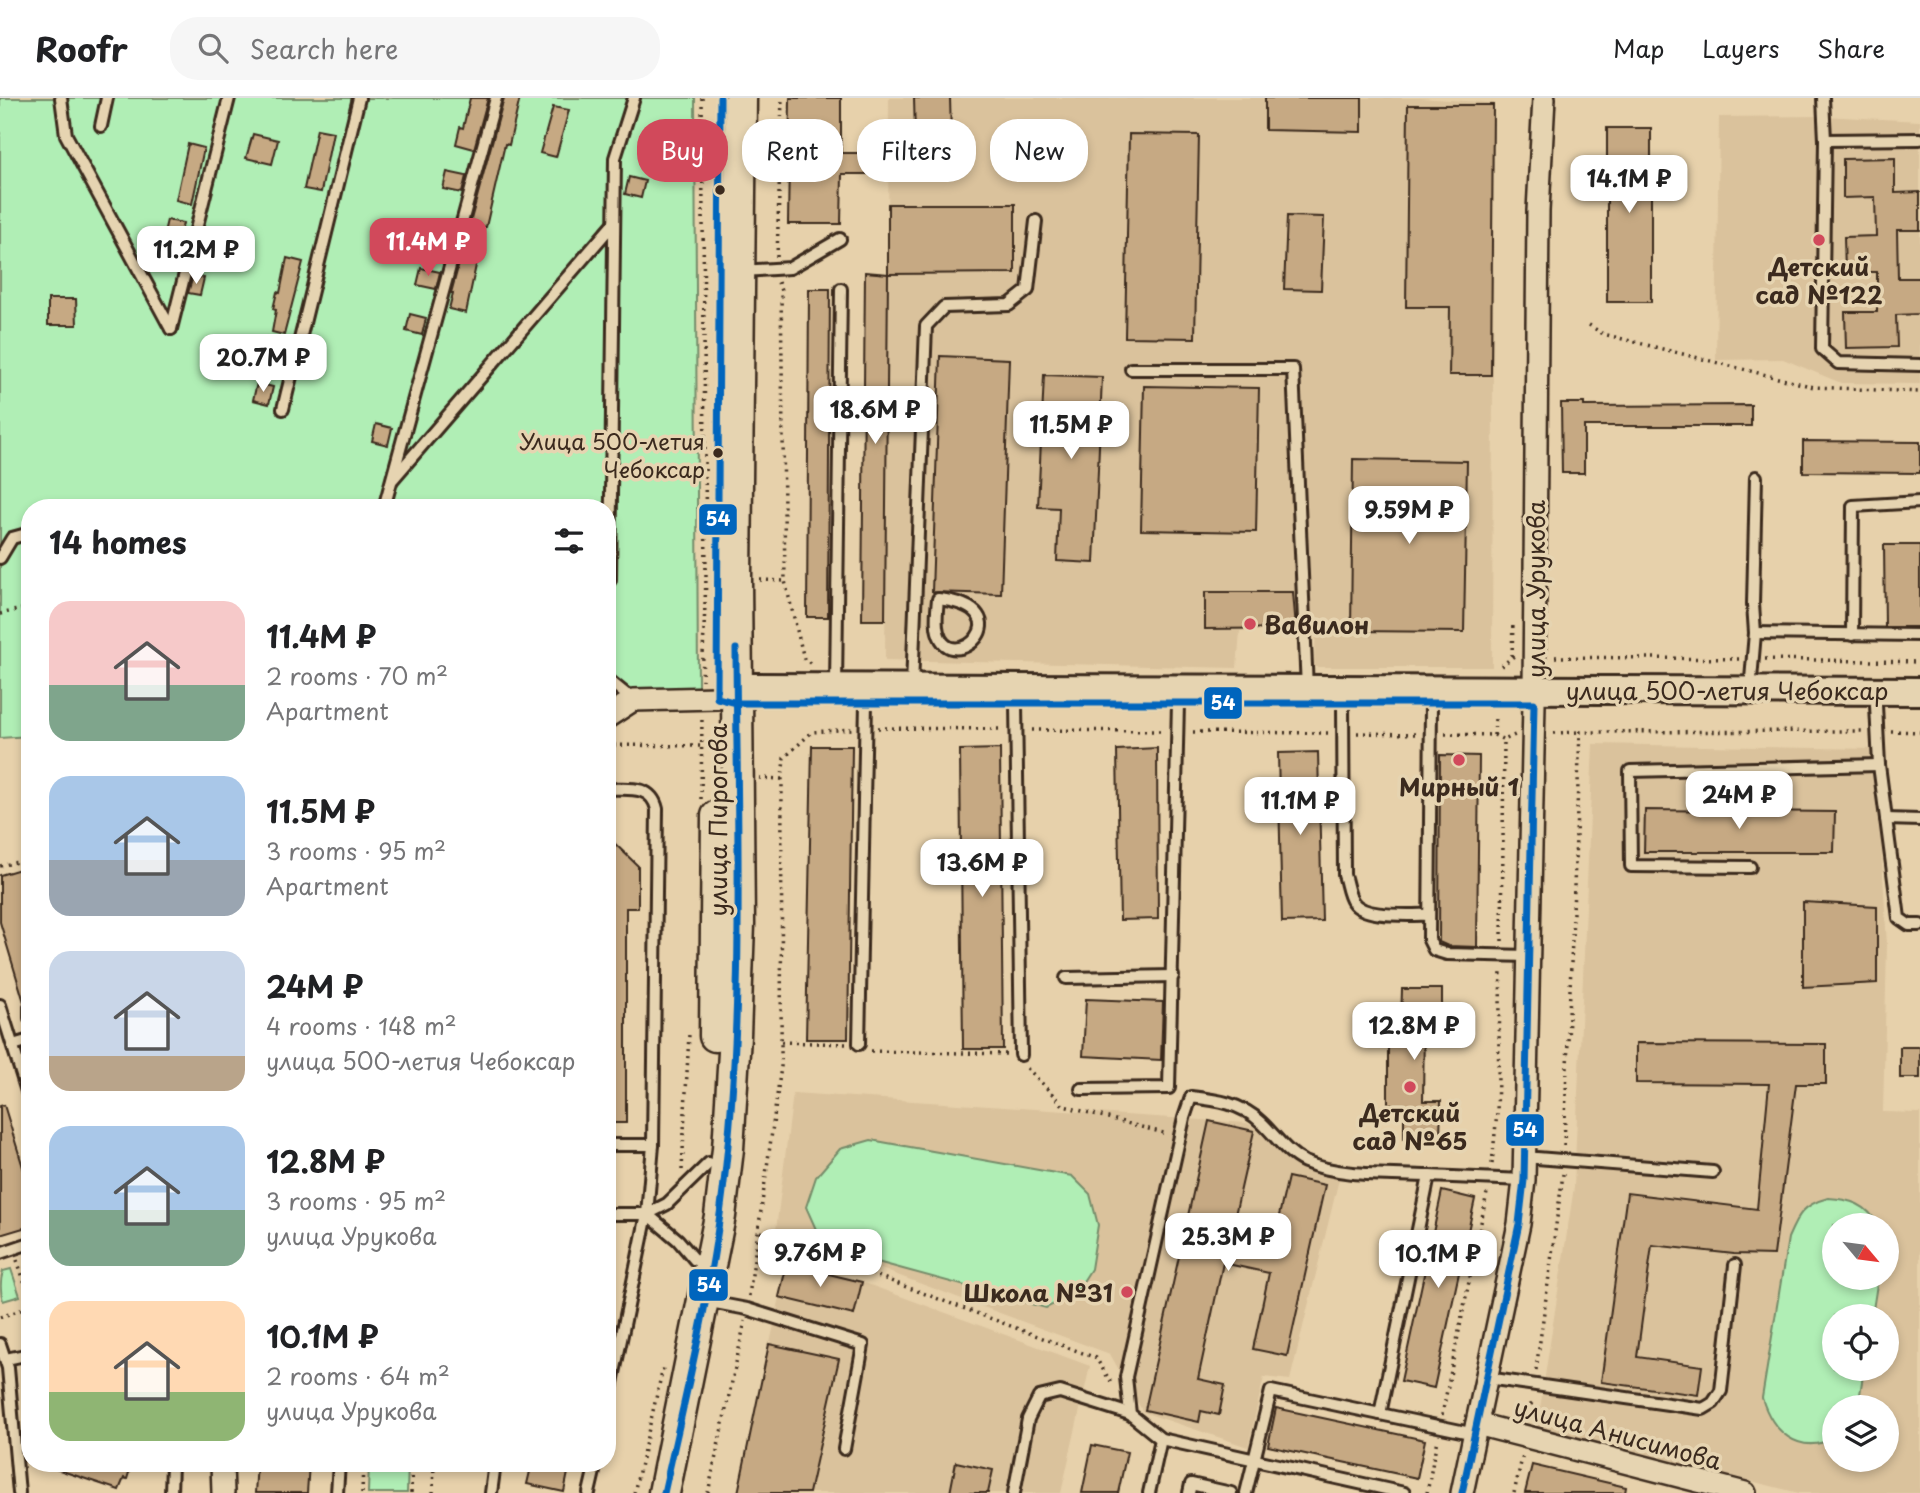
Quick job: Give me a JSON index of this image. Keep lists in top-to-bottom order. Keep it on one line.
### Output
{"streets":{"main road":["улица Пирогова"],"street":["улица Урукова","улица 500-летия Чебоксар","улица Анисимова"]},"crossings":[["улица Урукова","улица 500-летия Чебоксар"],["улица Урукова","улица Анисимова"],["улица 500-летия Чебоксар","улица Пирогова"]],"places":["Детский сад №122","Улица 500-летия Чебоксар","Вавилон","Мирный 1","Детский сад №65","Школа №31"],"lines":["transit line 54"],"north":"bottom right","page":{"header":"Roofr","search":"Search here","nav":["Map","Layers","Share"],"chip":["Buy","Rent","Filters","New"],"price":["14.1M ₽","11.4M ₽","11.2M ₽","20.7M ₽","18.6M ₽","11.5M ₽","9.59M ₽","24M ₽","11.1M ₽","13.6M ₽","12.8M ₽","25.3M ₽","9.76M ₽","10.1M ₽"],"heading":"14 homes","list":[{"name":"11.4M ₽","note":"2 rooms · 70 m² · Apartment"},{"name":"11.5M ₽","note":"3 rooms · 95 m² · Apartment"},{"name":"24M ₽","note":"4 rooms · 148 m² · улица 500-летия Чебоксар"},{"name":"12.8M ₽","note":"3 rooms · 95 m² · улица Урукова"},{"name":"10.1M ₽","note":"2 rooms · 64 m² · улица Урукова"}]}}
